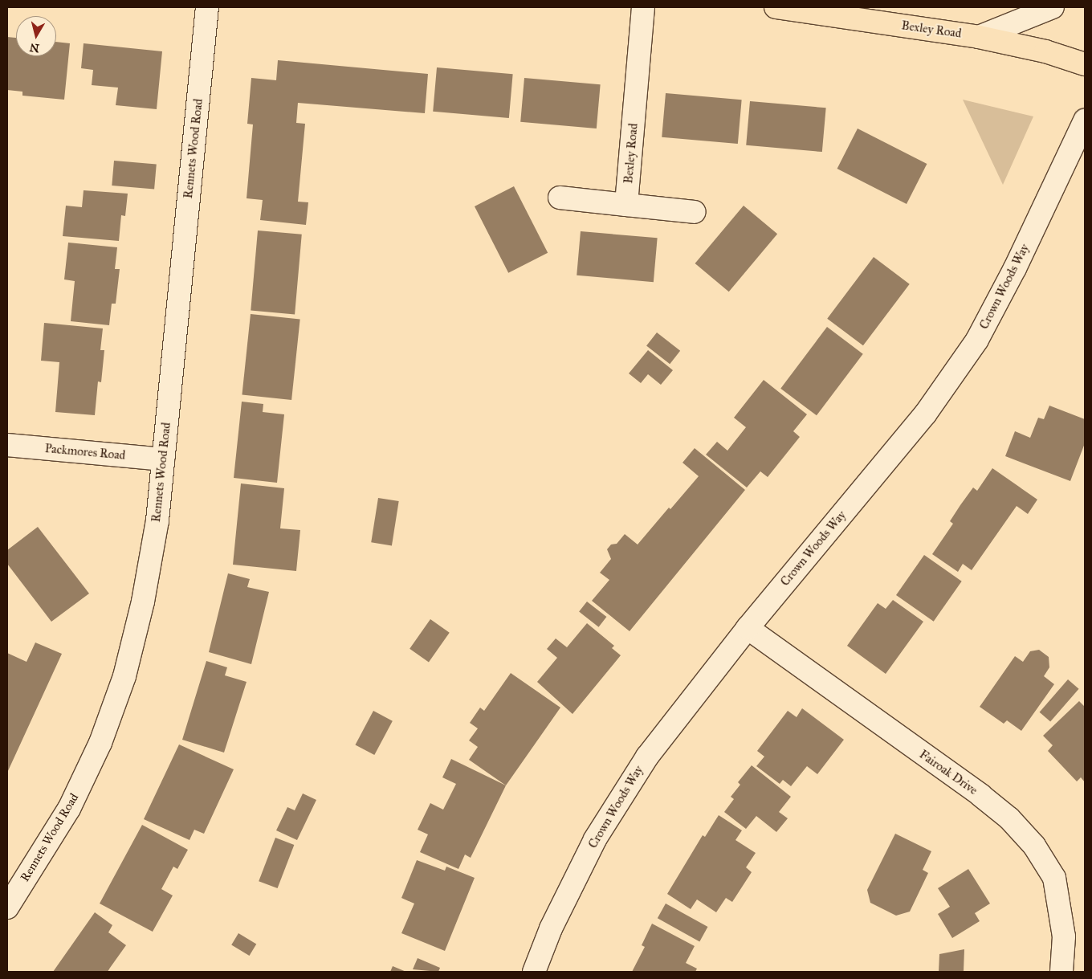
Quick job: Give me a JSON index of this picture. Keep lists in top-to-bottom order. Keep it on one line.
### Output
{"streets":{"main road":["Bexley Road"],"street":["Rennets Wood Road","Crown Woods Way","Packmores Road","Fairoak Drive"]},"crossings":[["Rennets Wood Road","Packmores Road"],["Crown Woods Way","Fairoak Drive"]],"north":"bottom"}
